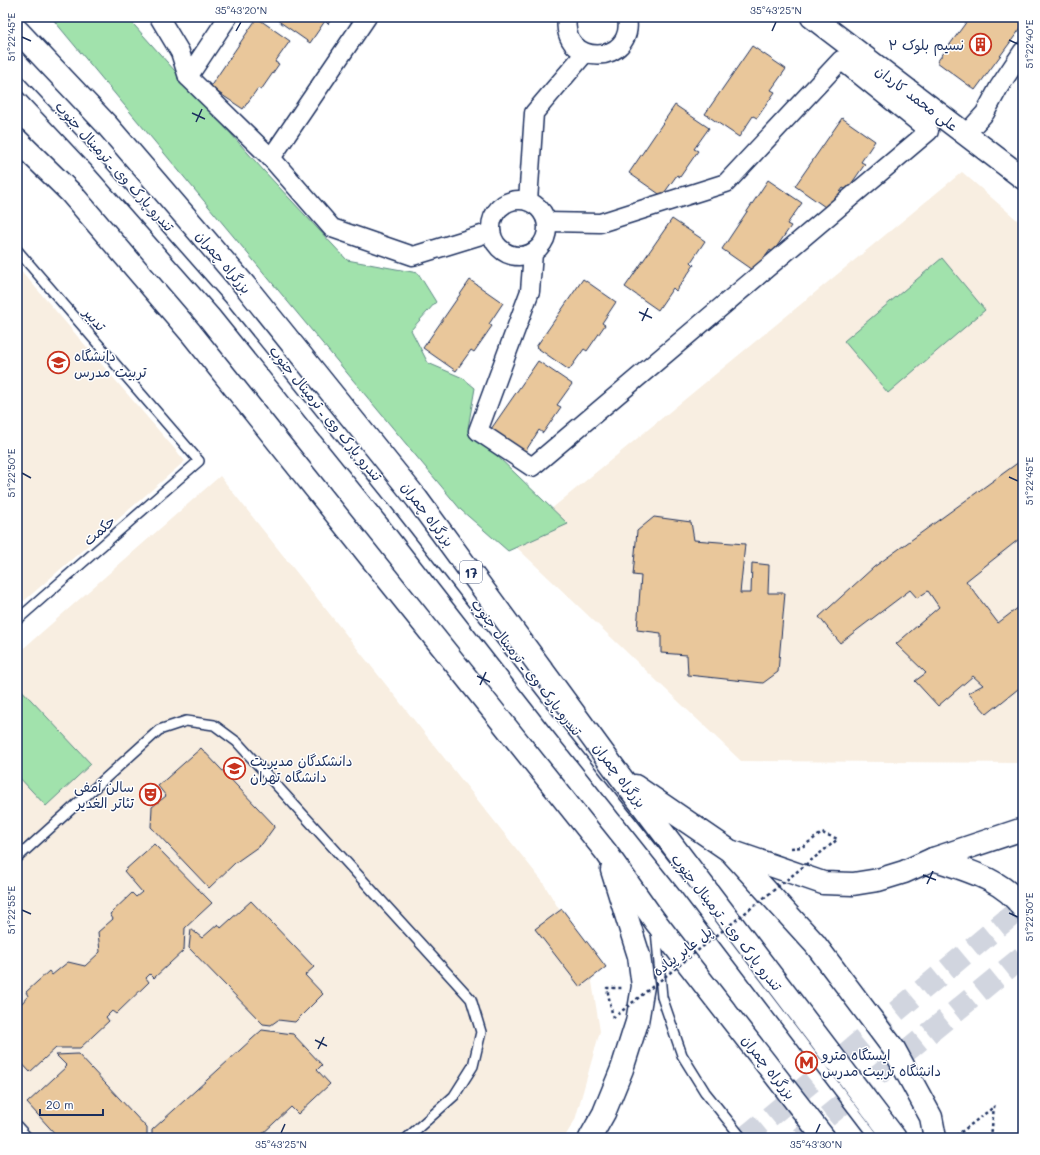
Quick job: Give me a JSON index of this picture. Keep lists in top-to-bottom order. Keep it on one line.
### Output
{"streets":{"main road":["علی محمد کاردان","بزرگراه چمران","17"],"lane":["تندرو پارک وی ـ ترمینال جنوب","تدبیر","حکمت"],"path":["پل عابر پیاده"]},"crossings":[["تدبیر","حکمت"]],"places":{"building":["نسیم بلوک ۲"],"school or university":["دانشگاه تربیت مدرس","دانشکدگان مدیریت دانشگاه تهران"],"theatre":["سالن آمفی تئاتر الغدير"],"metro station":["ایستگاه مترو دانشگاه تربیت مدرس"]},"scale_bar":"20 m","coordinates":["35°43'20\"N","35°43'25\"N","51°22'45\"E","51°22'40\"E","51°22'50\"E","51°22'55\"E","35°43'30\"N"]}
